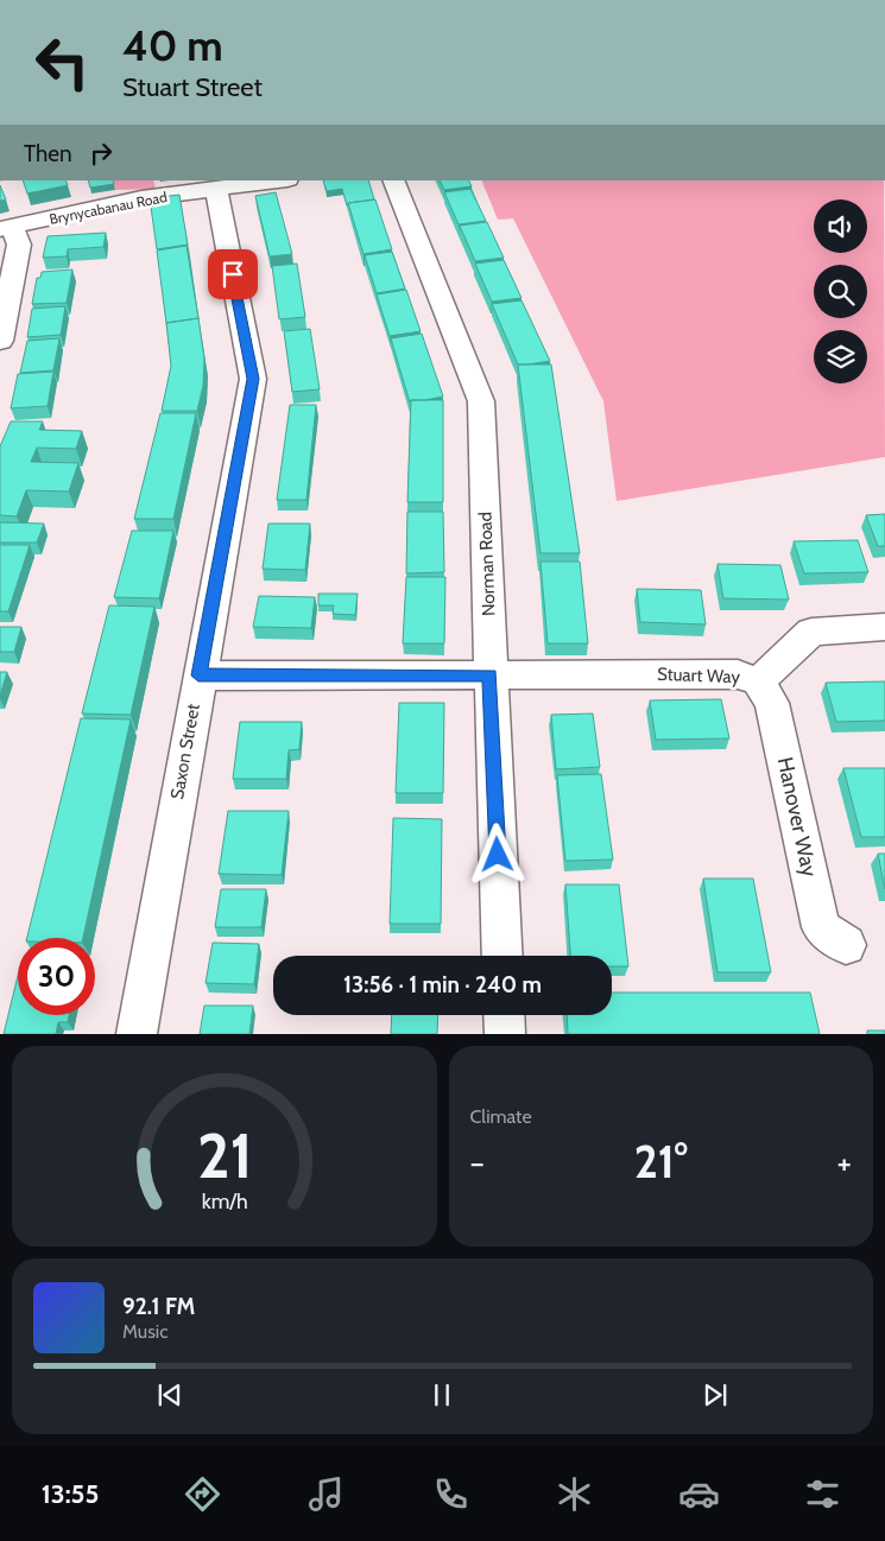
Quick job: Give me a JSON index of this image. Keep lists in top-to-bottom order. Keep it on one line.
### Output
{"streets":{"street":["Brynycabanau Road","Norman Road","Stuart Way","Saxon Street","Hanover Way"]},"crossings":[["Brynycabanau Road","Saxon Street"],["Norman Road","Stuart Way"],["Stuart Way","Saxon Street"],["Stuart Way","Hanover Way"]],"page":{"turn":["40 m","Stuart Street"],"then":"Then","limit":"30","trip":"13:56 · 1 min · 240 m","tile":"Climate","heat":["−","21°","+"],"song":["92.1 FM","Music"],"tabs":"13:55","gauge":["21","km/h"]}}
